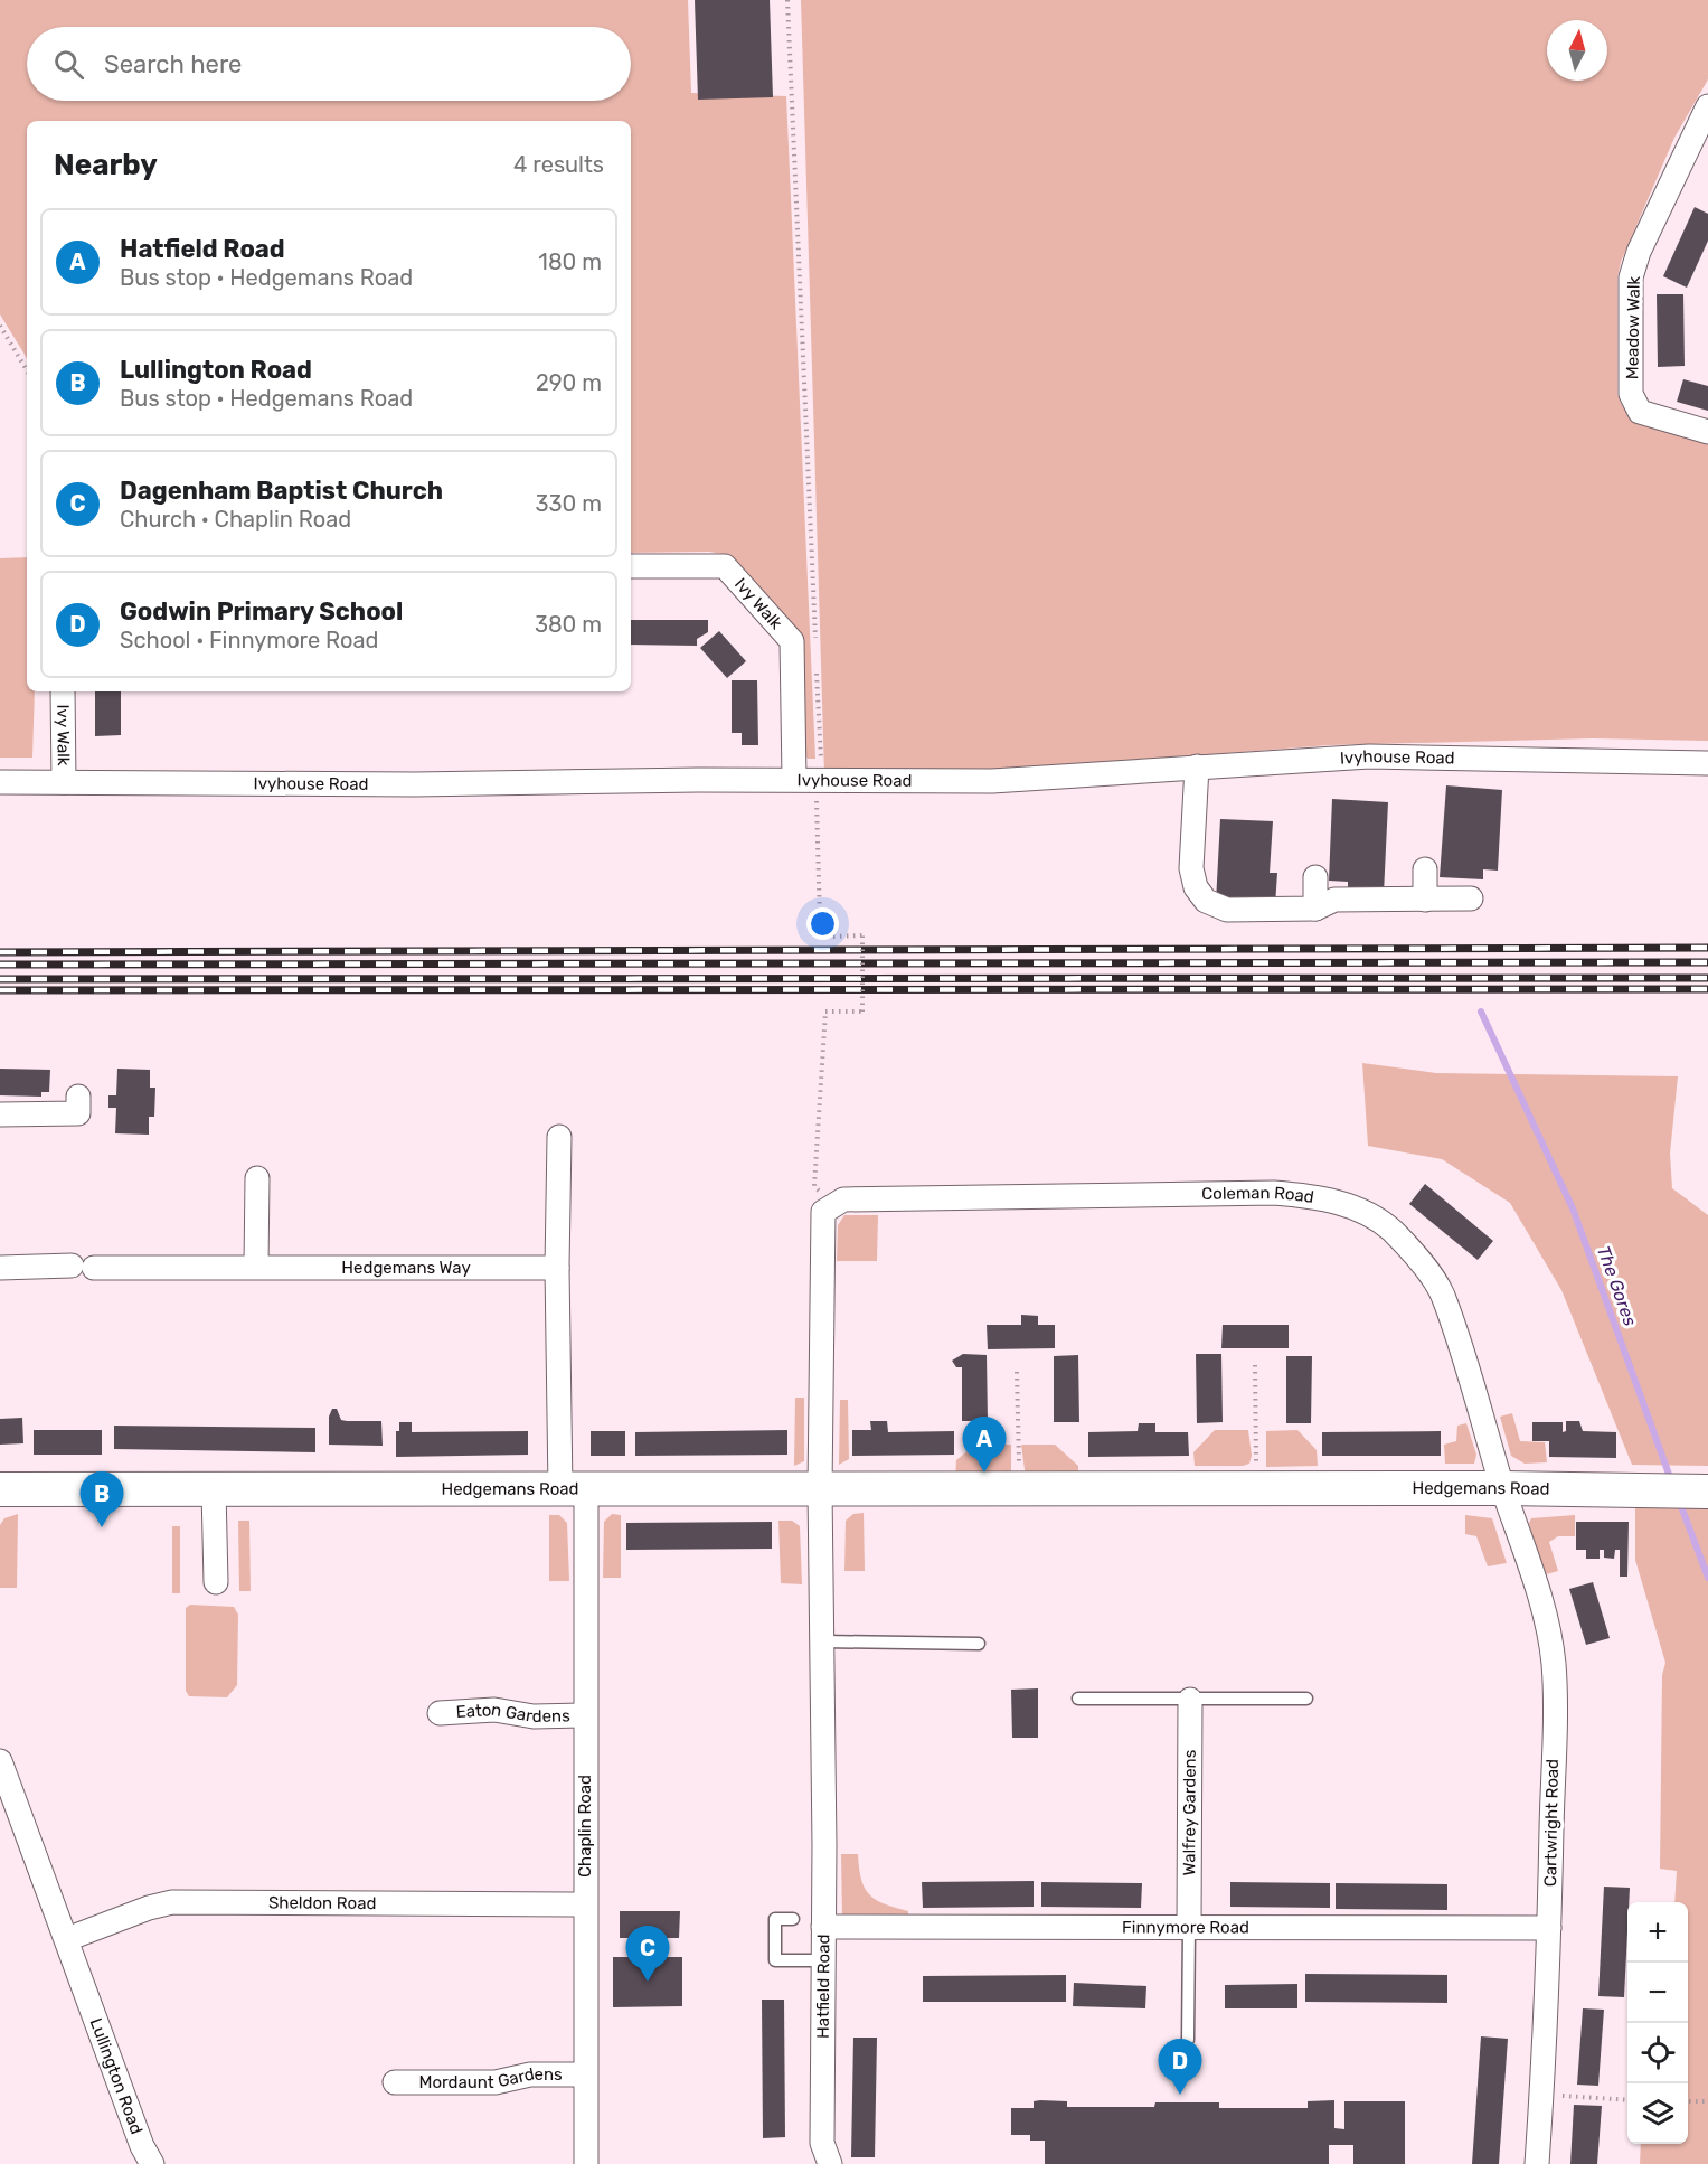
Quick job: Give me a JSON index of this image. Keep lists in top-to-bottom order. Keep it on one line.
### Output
{"streets":{"street":["Meadow Walk","Ivy Walk","Ivyhouse Road","Coleman Road","Hedgemans Way","Hedgemans Road","Eaton Gardens","Walfrey Gardens","Cartwright Road","Chaplin Road","Sheldon Road","Finnymore Road","Hatfield Road","Lullington Road","Mordaunt Gardens"]},"crossings":[["Ivy Walk","Ivyhouse Road"],["Coleman Road","Hedgemans Road"],["Coleman Road","Cartwright Road"],["Coleman Road","Hatfield Road"],["Hedgemans Road","Cartwright Road"],["Hedgemans Road","Chaplin Road"],["Hedgemans Road","Hatfield Road"],["Eaton Gardens","Chaplin Road"],["Walfrey Gardens","Finnymore Road"],["Cartwright Road","Finnymore Road"],["Chaplin Road","Sheldon Road"],["Chaplin Road","Mordaunt Gardens"],["Sheldon Road","Lullington Road"],["Finnymore Road","Hatfield Road"]],"water":["The Gores"],"north":"top","page":{"search":"Search here","heading":["Nearby","4 results"],"list":[{"mark":"A","name":"Hatfield Road","note":"Bus stop · Hedgemans Road","value":"180 m"},{"mark":"B","name":"Lullington Road","note":"Bus stop · Hedgemans Road","value":"290 m"},{"mark":"C","name":"Dagenham Baptist Church","note":"Church · Chaplin Road","value":"330 m"},{"mark":"D","name":"Godwin Primary School","note":"School · Finnymore Road","value":"380 m"}],"pins":["A","B","C","D"],"map_buttons":["+","−"]}}
